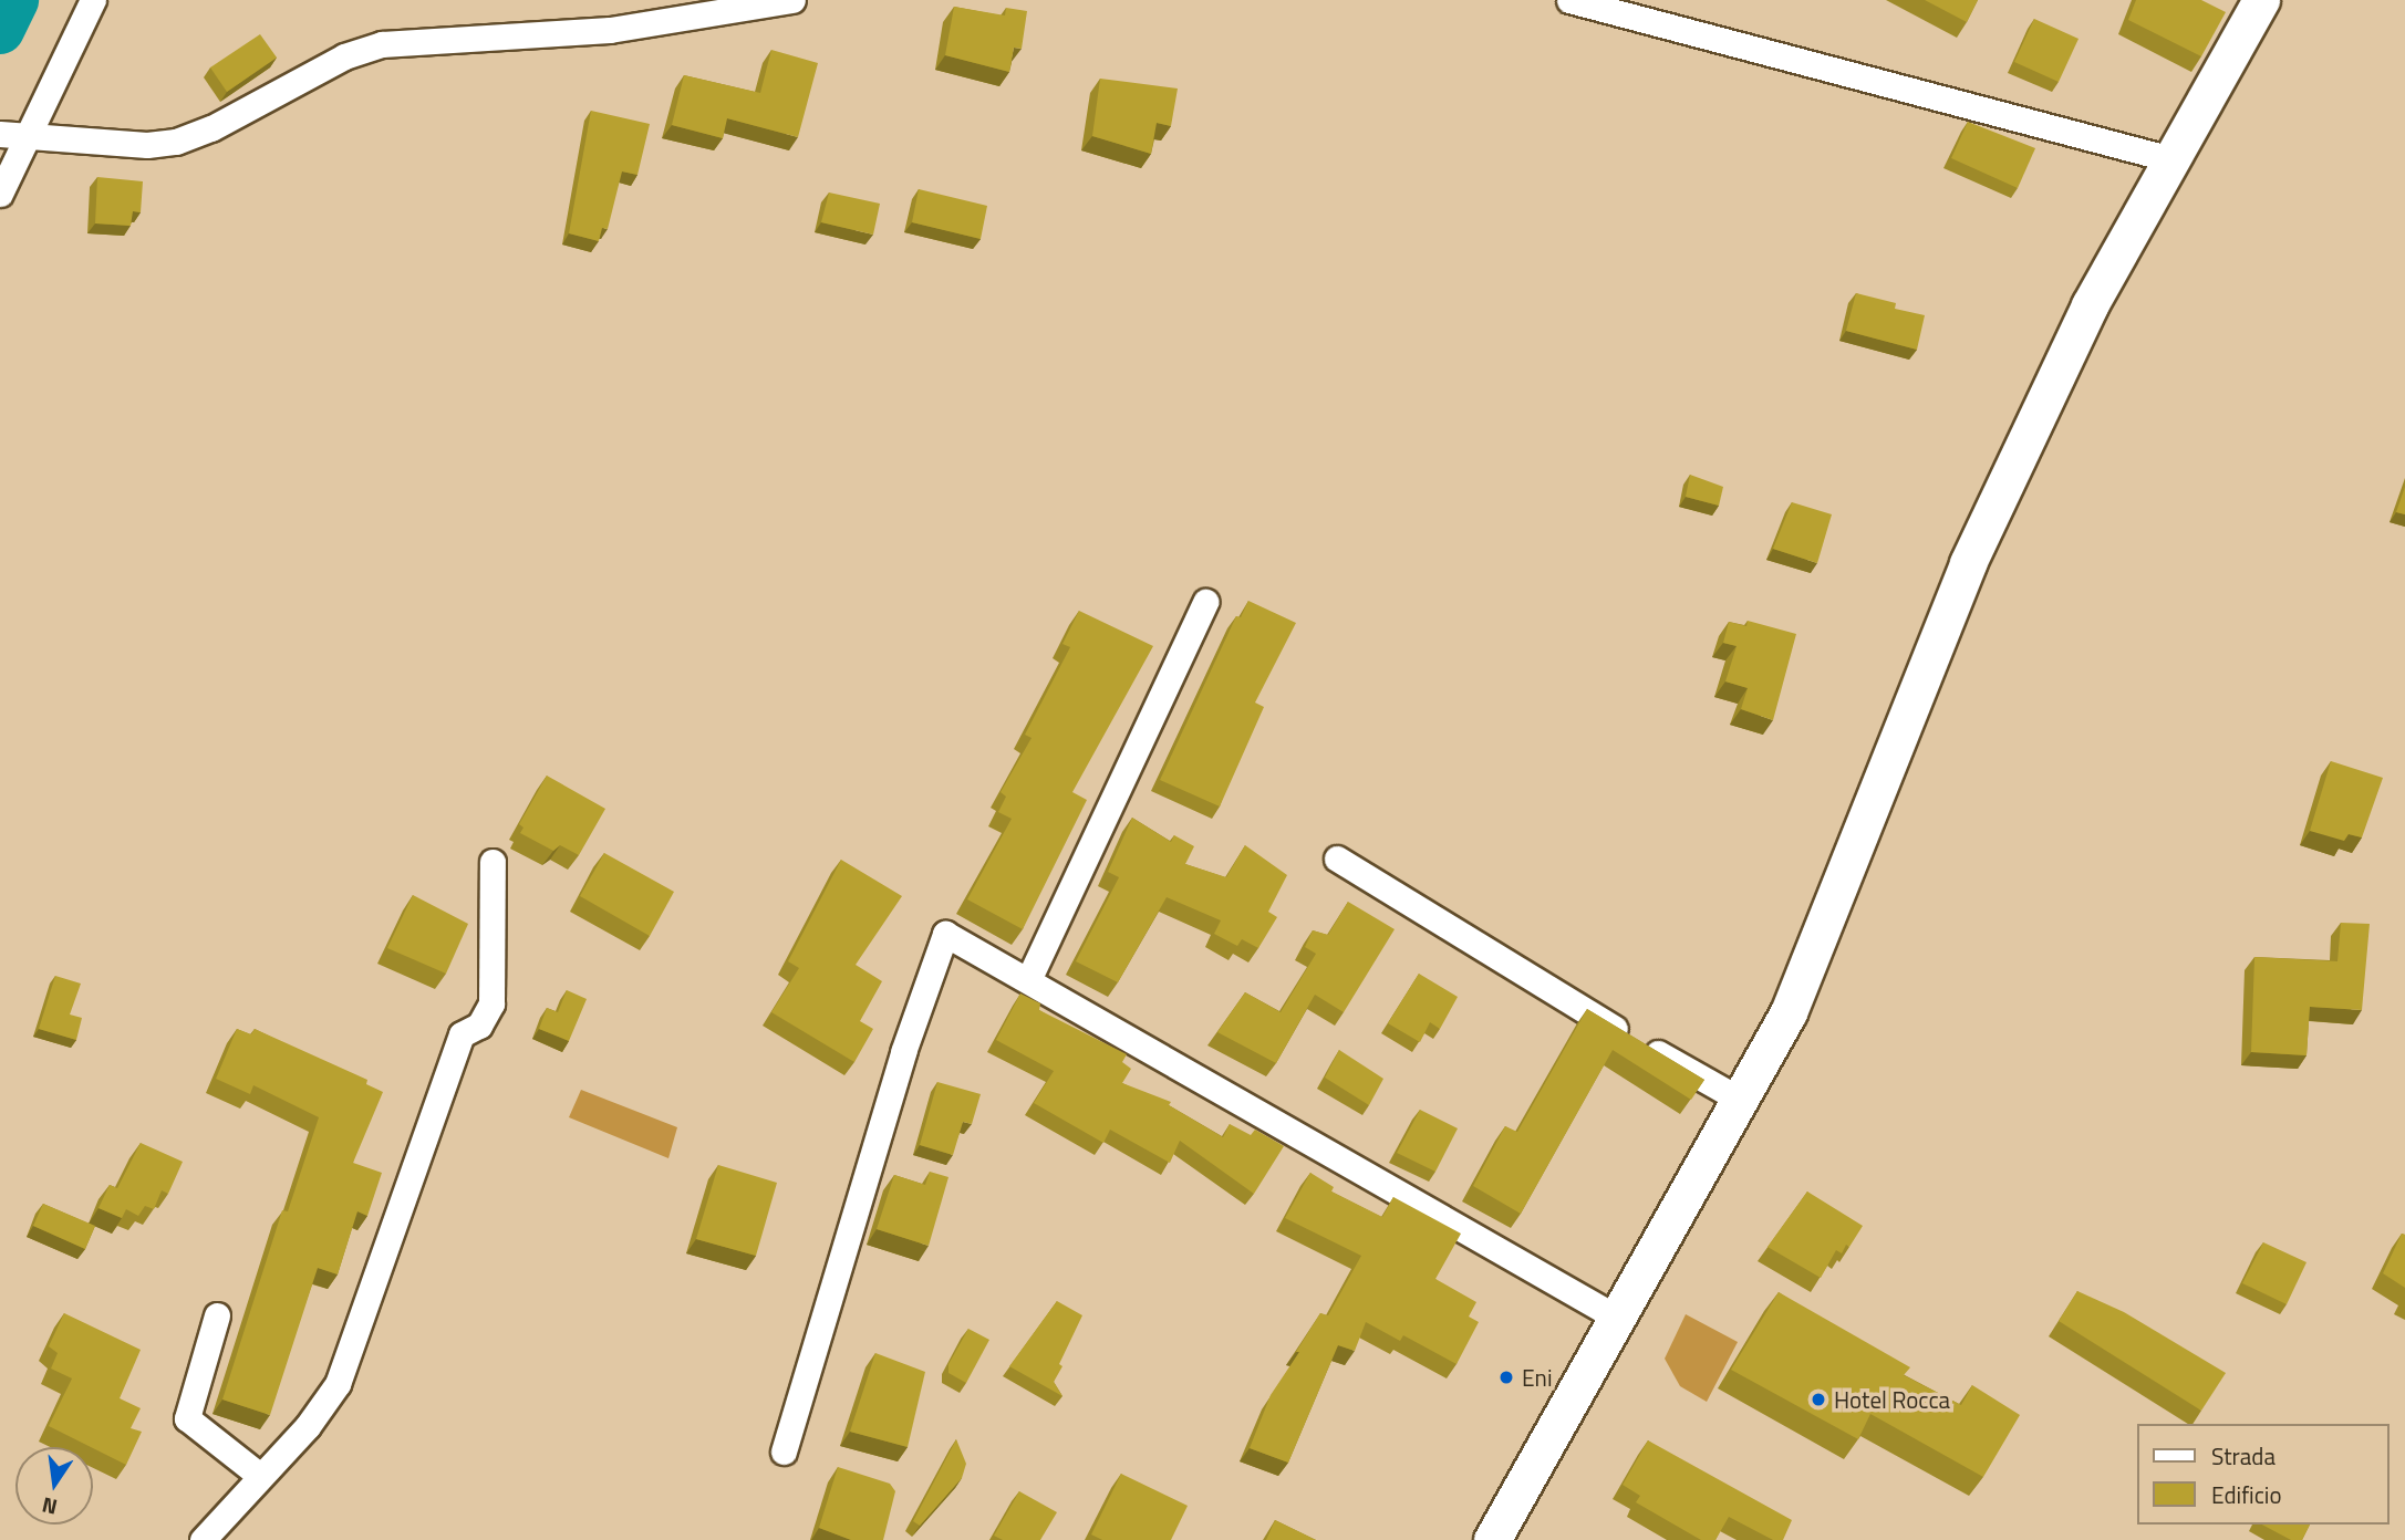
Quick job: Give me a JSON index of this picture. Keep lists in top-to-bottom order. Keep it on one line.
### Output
{"places":["Eni","Hotel Rocca"],"legend":["Strada","Edificio"],"north":"bottom"}
